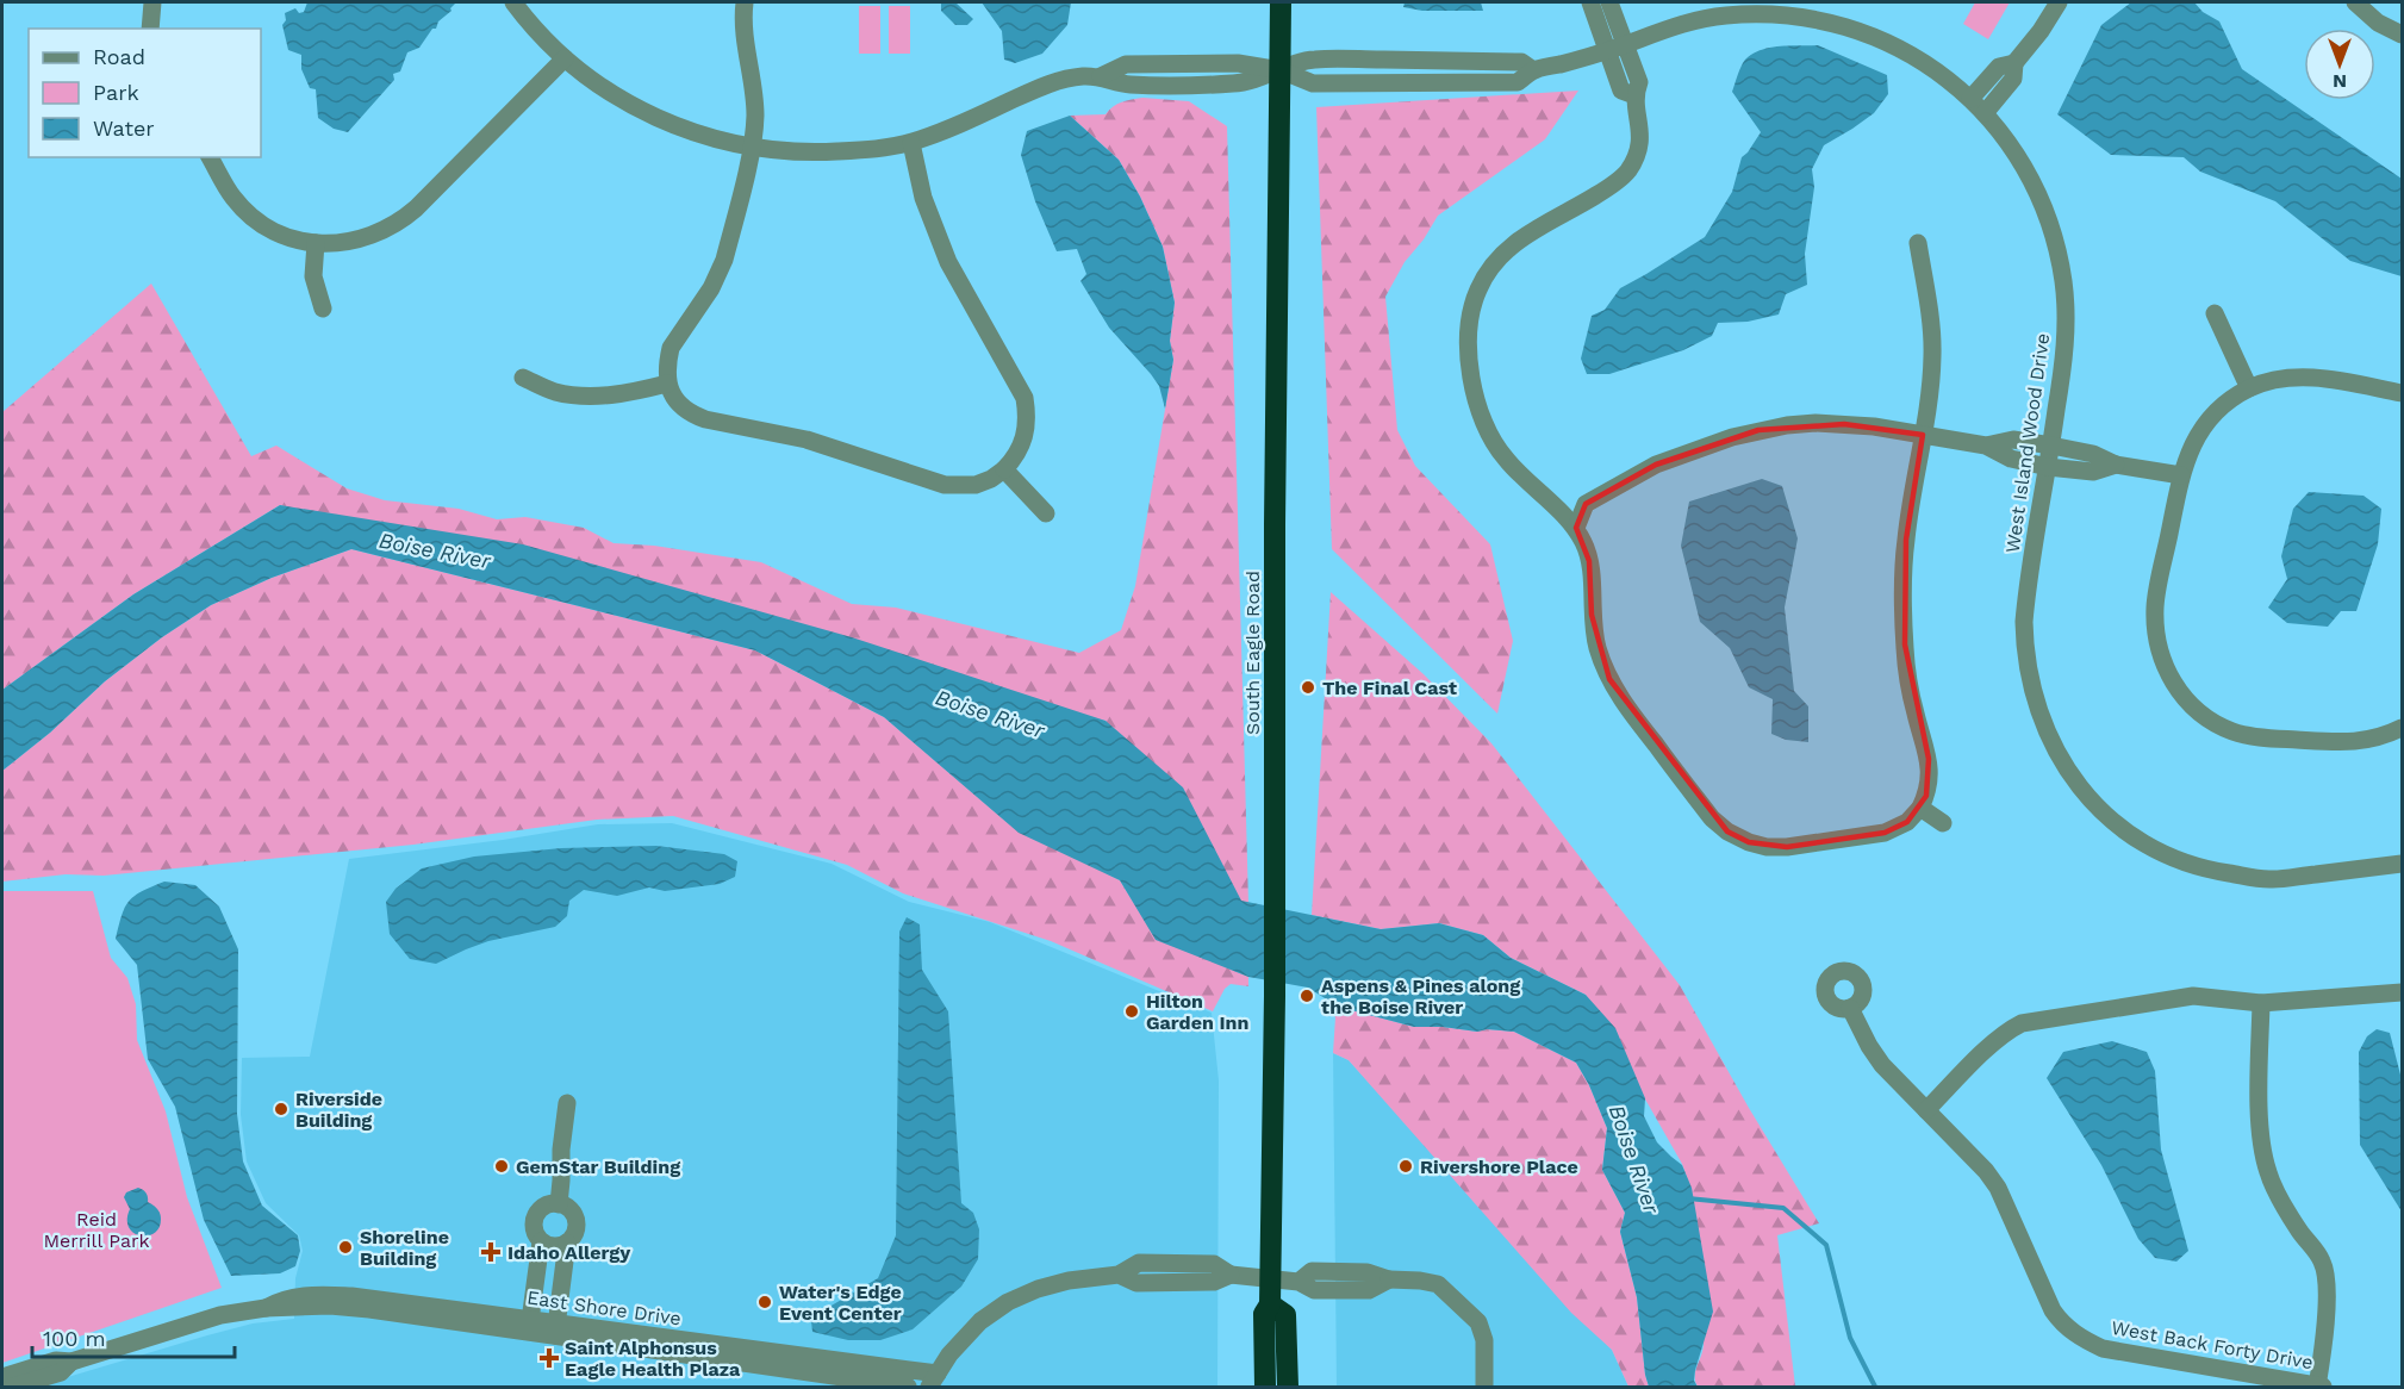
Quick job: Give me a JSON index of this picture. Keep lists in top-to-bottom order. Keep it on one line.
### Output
{"streets":{"highway":["South Eagle Road"],"street":["West Island Wood Drive","East Shore Drive","West Back Forty Drive"]},"crossings":[["West Island Wood Drive","South Eagle Road"]],"water":["Boise River"],"parks":["Reid Merrill Park"],"places":{"other":["The Final Cast","Aspens & Pines along the Boise River","Hilton Garden Inn","Riverside Building","GemStar Building","Rivershore Place","Shoreline Building","Water's Edge Event Center"],"health":["Idaho Allergy","Saint Alphonsus Eagle Health Plaza"]},"legend":["Road","Park","Water"],"scale_bar":"100 m","north":"bottom"}
